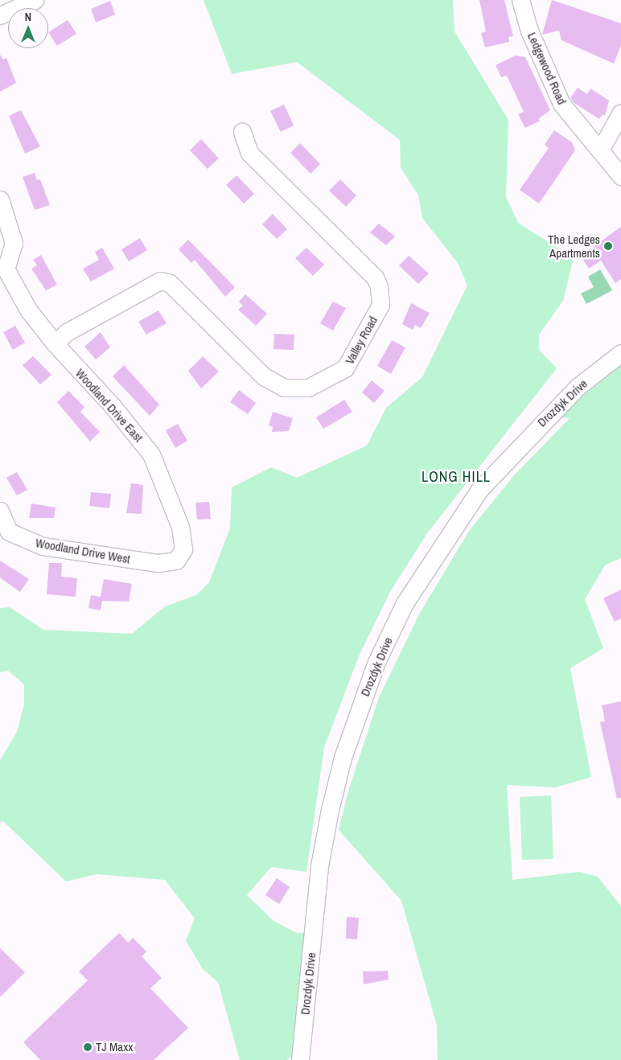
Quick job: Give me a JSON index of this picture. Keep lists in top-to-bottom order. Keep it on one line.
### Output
{"streets":{"street":["Ledgewood Road","Valley Road","Drozdyk Drive","Woodland Drive East","Woodland Drive West"]},"crossings":[["Valley Road","Woodland Drive East"],["Woodland Drive East","Woodland Drive West"]],"districts":["LONG HILL"],"places":["The Ledges Apartments","TJ Maxx"],"north":"top"}
